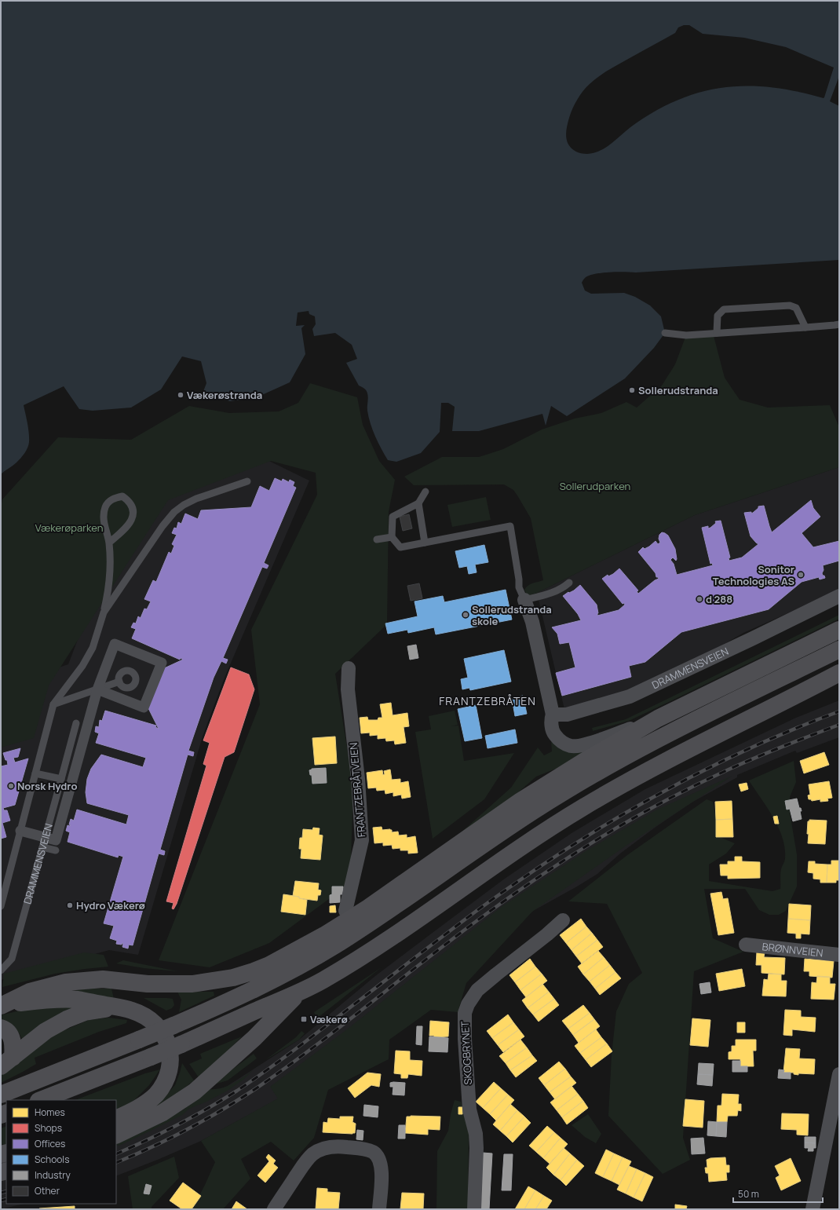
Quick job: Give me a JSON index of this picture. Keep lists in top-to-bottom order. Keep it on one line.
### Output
{"streets":{"street":["DRAMMENSVEIEN","FRANTZEBRÅTVEIEN","BRØNNVEIEN","SKOGBRYNET"]},"districts":["FRANTZEBRÅTEN"],"parks":["Sollerudparken","Vækerøparken"],"places":{"other":["Sollerudstranda","Vækerøstranda","Sonitor Technologies AS","d 288","Sollerudstranda skole","Norsk Hydro","Hydro Vækerø"],"transit":["Vækerø"]},"legend":["Homes","Shops","Offices","Schools","Industry","Other"],"scale_bar":"50 m"}
